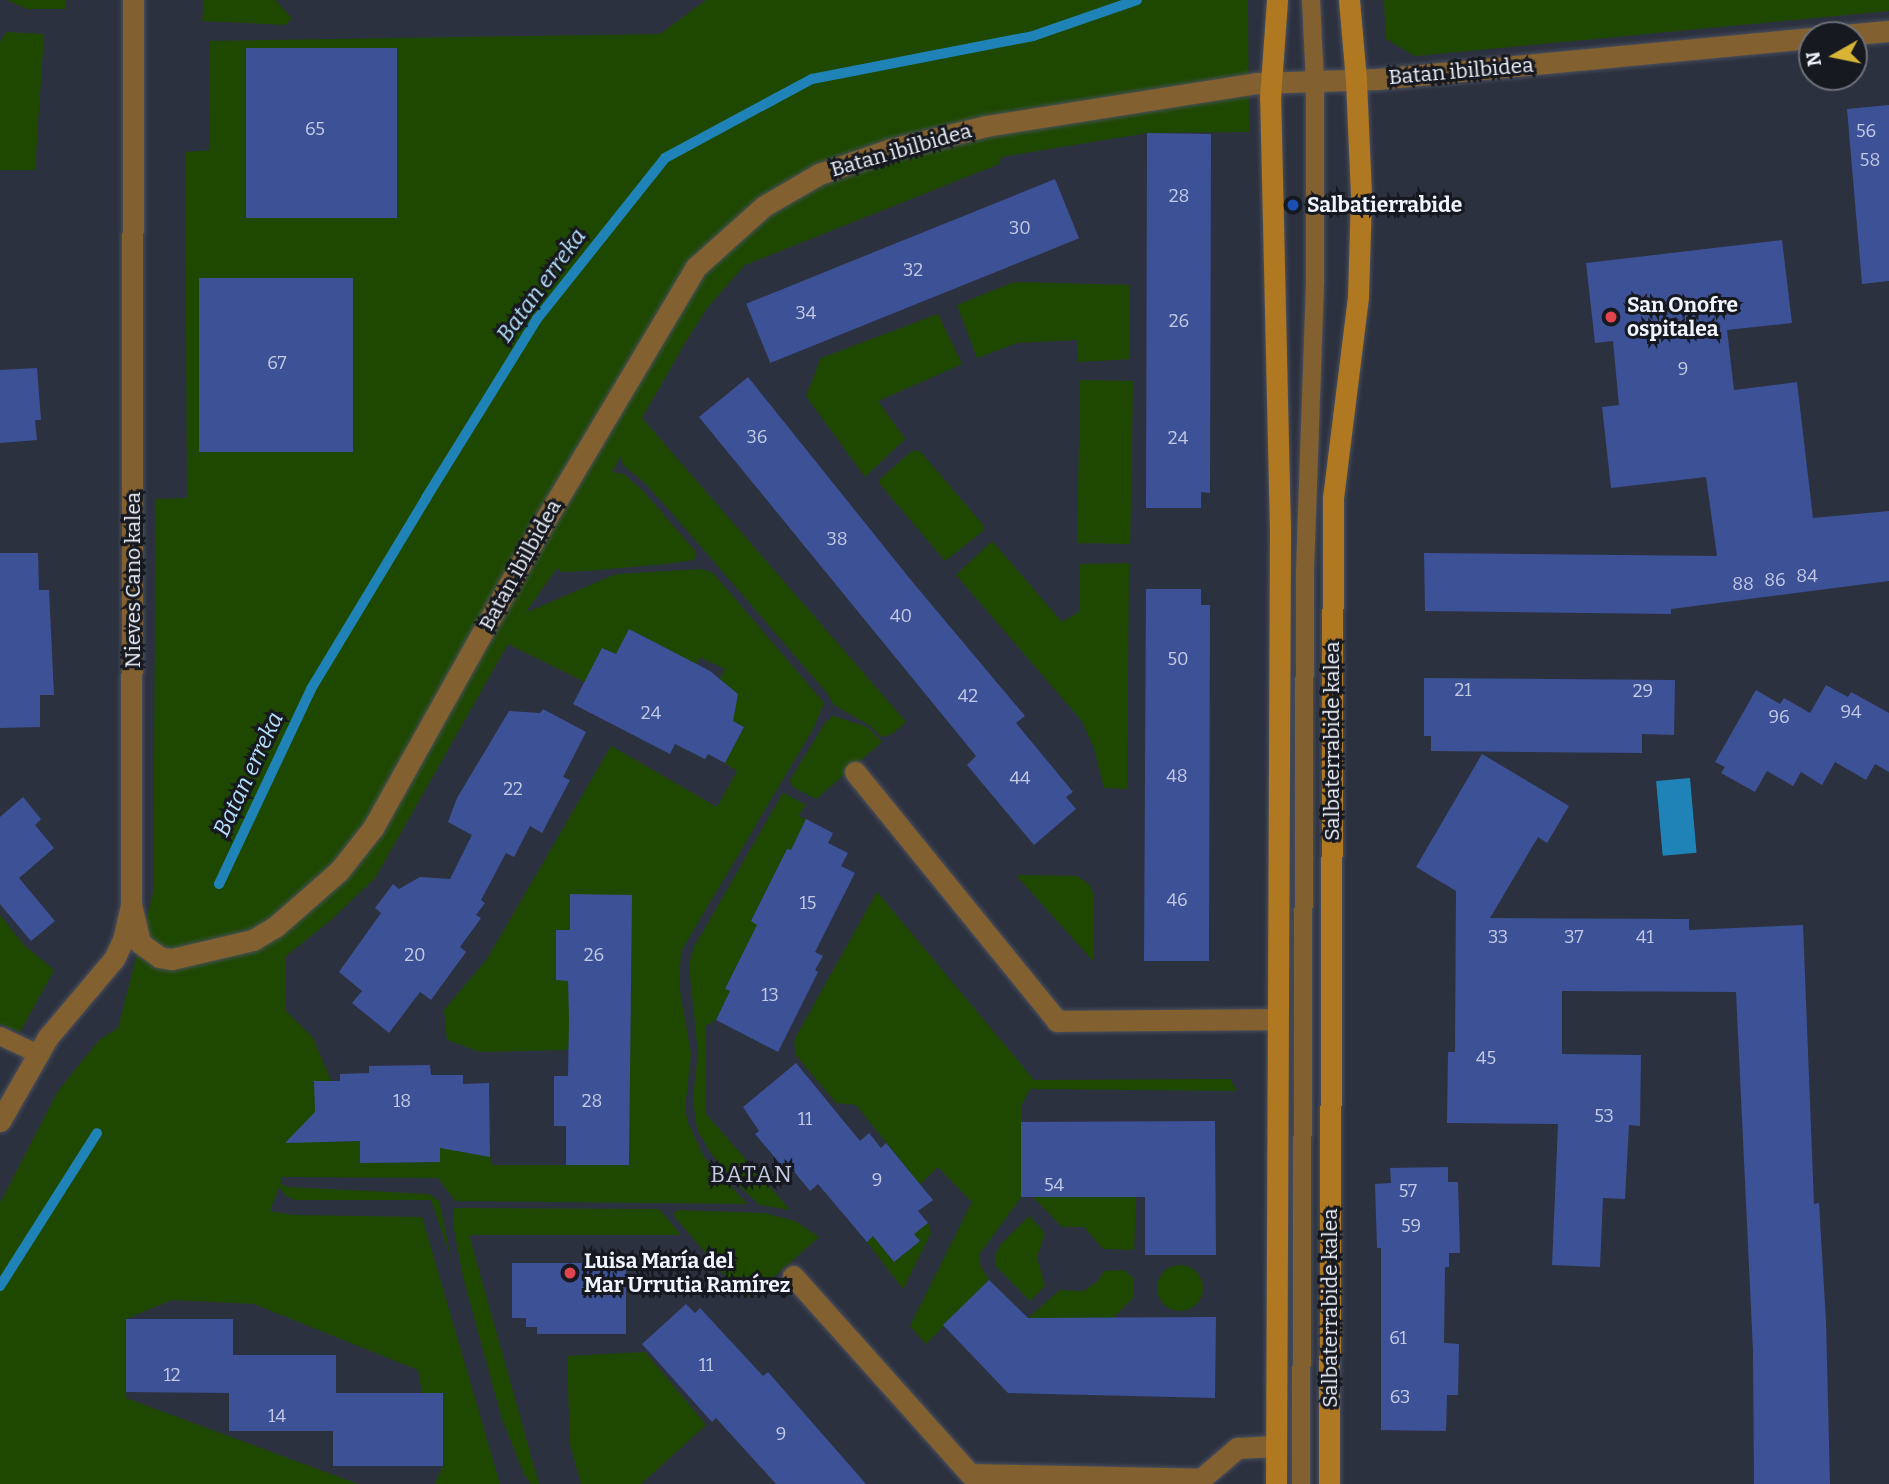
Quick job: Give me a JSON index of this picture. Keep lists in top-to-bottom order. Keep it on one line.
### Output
{"streets":{"street":["Batan ibilbidea","Nieves Cano kalea","Salbaterrabide kalea"]},"crossings":[["Batan ibilbidea","Nieves Cano kalea"],["Batan ibilbidea","Salbaterrabide kalea"]],"districts":["BATAN"],"water":["Batan erreka"],"places":["Salbatierrabide","San Onofre ospitalea","Luisa María del Mar Urrutia Ramírez"],"house_numbers":["65","56","58","28","30","32","34","26","67","9","36","24","38","84","86","88","40","50","21","29","42","94","24","96","48","44","22","46","15","33","37","41","20","26","13","45","18","28","53","11","9","54","57","59","61","11","12","63","14","9"],"north":"left"}
